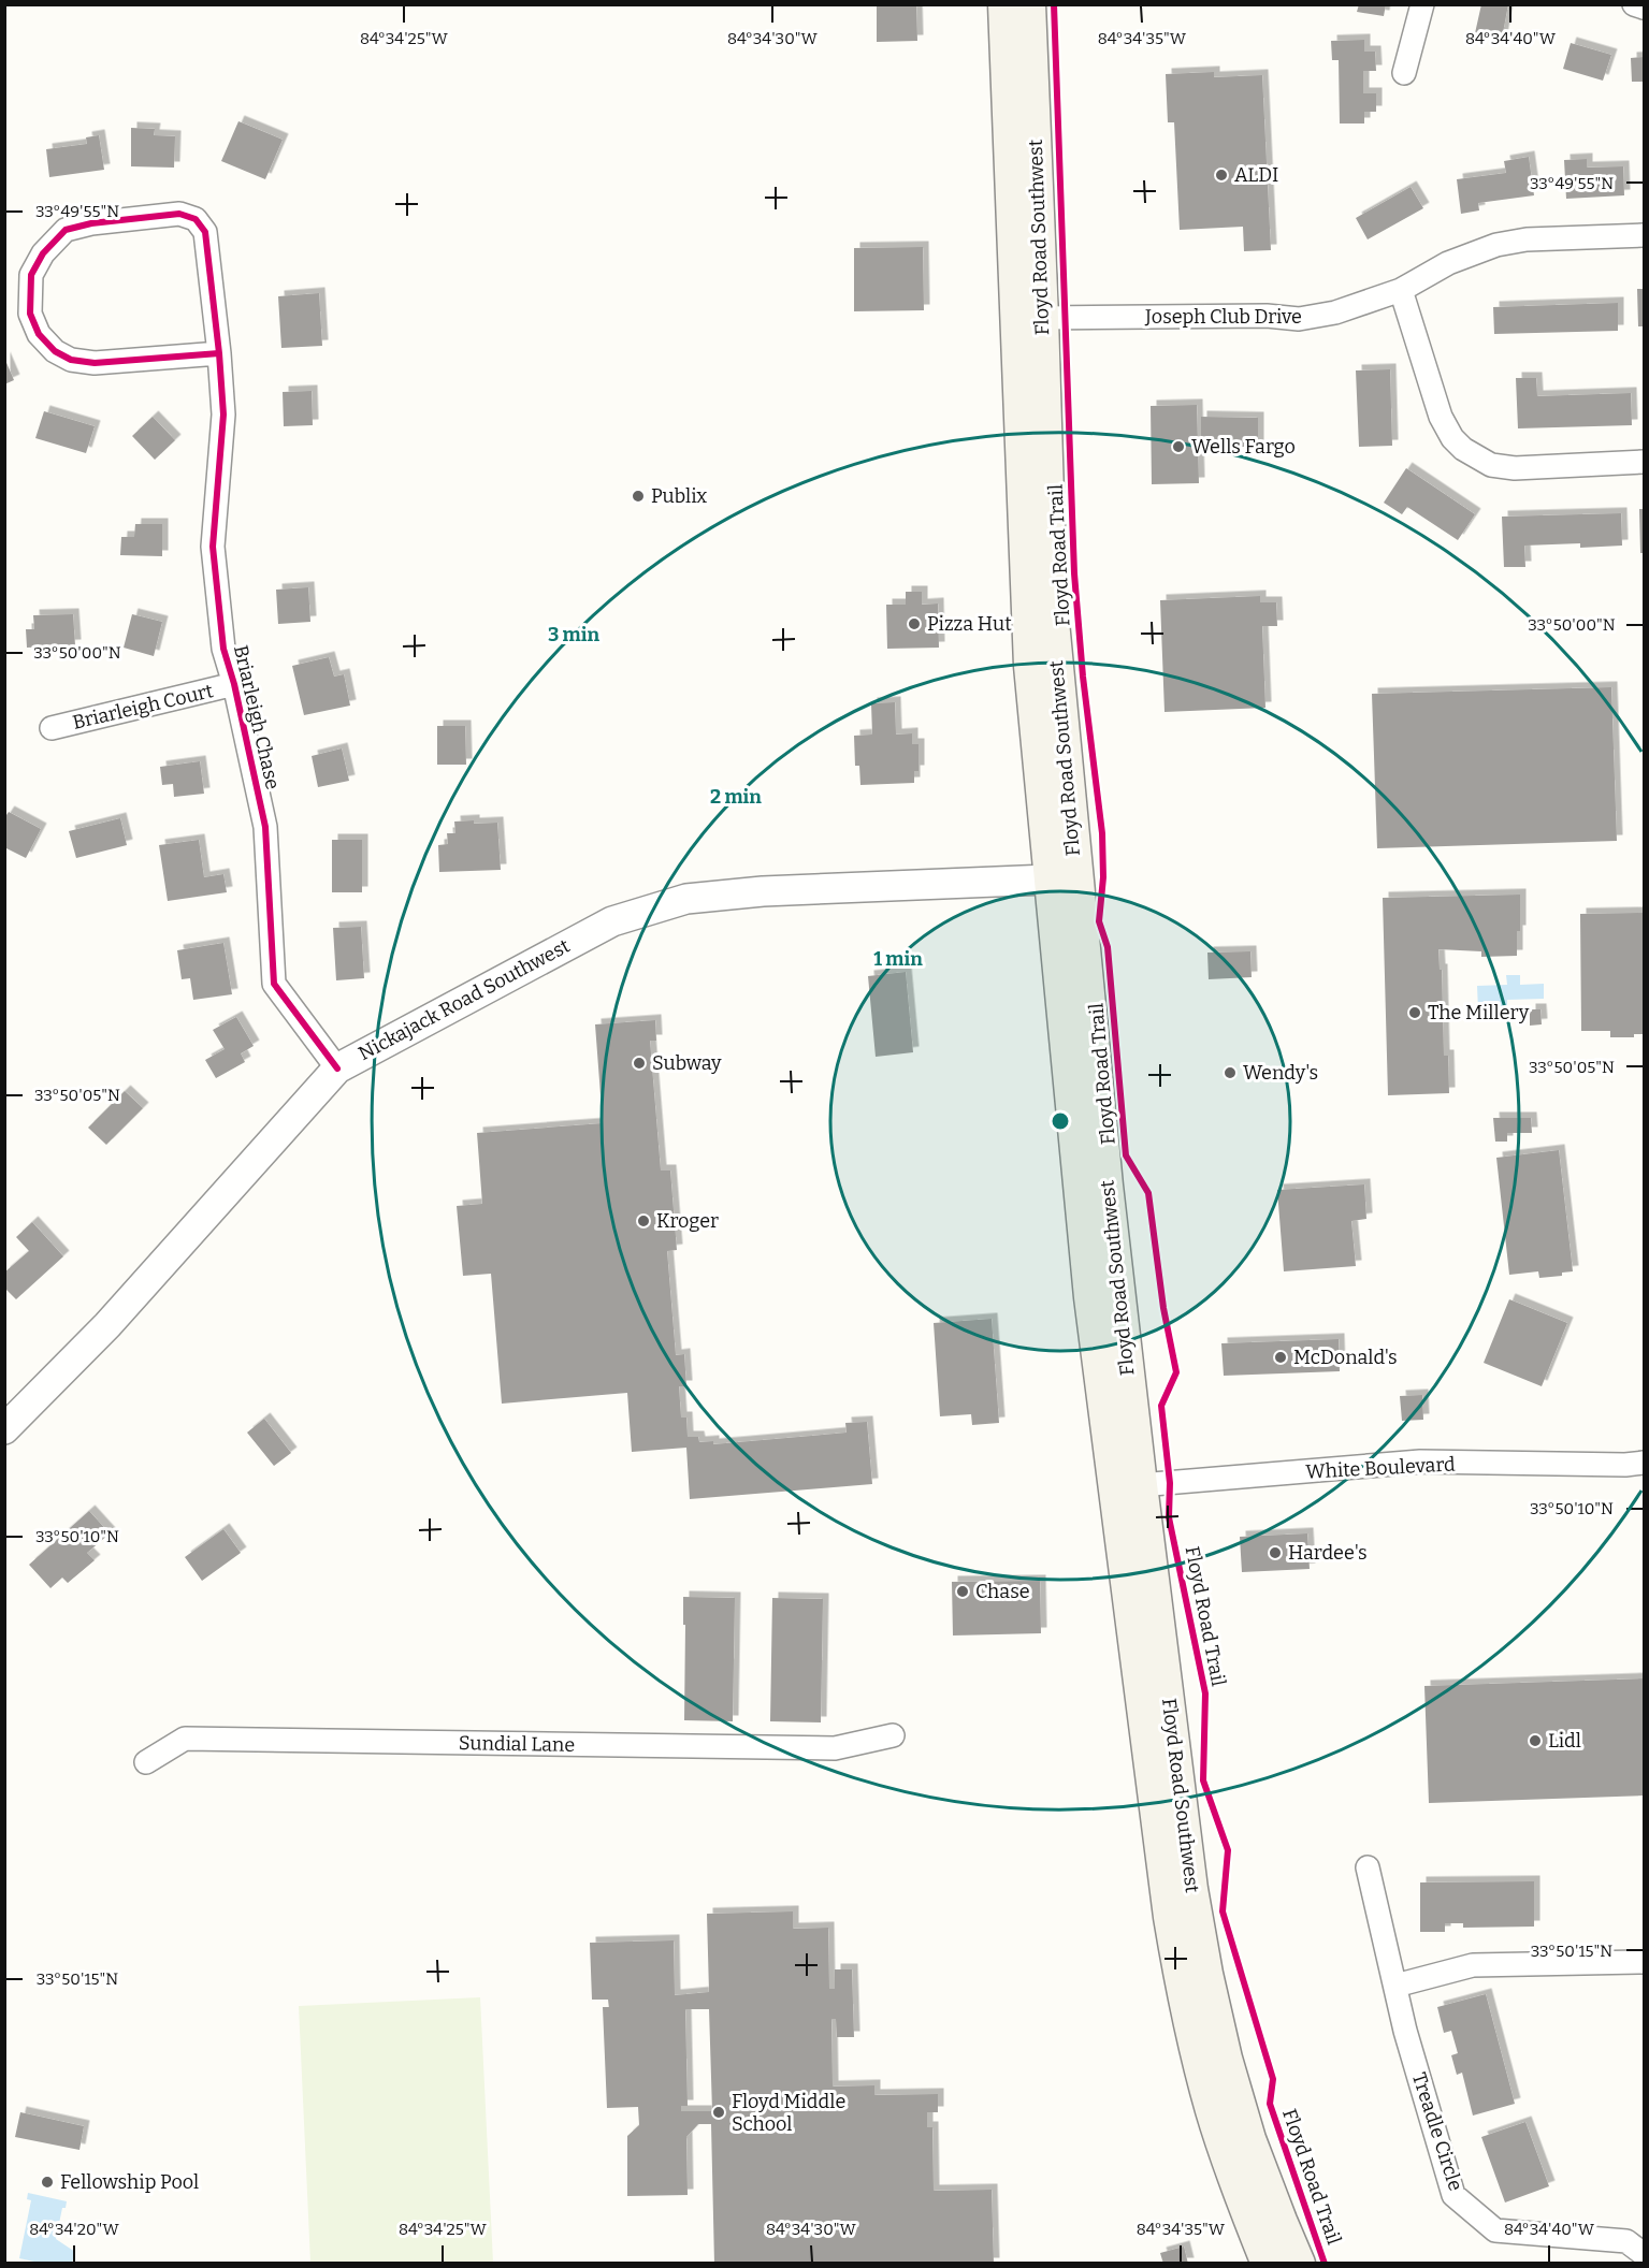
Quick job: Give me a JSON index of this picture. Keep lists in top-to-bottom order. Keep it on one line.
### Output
{"streets":{"main road":["Floyd Road Southwest"],"street":["Joseph Club Drive","Briarleigh Court","Briarleigh Chase","Nickajack Road Southwest","White Boulevard","Sundial Lane","Treadle Circle"],"cycle path":["Floyd Road Trail"]},"crossings":[["Floyd Road Southwest","Joseph Club Drive"],["Floyd Road Southwest","Nickajack Road Southwest"],["Floyd Road Southwest","White Boulevard"],["Briarleigh Court","Briarleigh Chase"],["Briarleigh Chase","Nickajack Road Southwest"]],"places":["ALDI","Wells Fargo","Publix","Pizza Hut","The Millery","Subway","Wendy's","Kroger","McDonald's","Hardee's","Chase","Lidl","Floyd Middle School","Fellowship Pool"],"coordinates":["84°34'25\"W","84°34'30\"W","84°34'35\"W","84°34'40\"W","33°49'55\"N","33°50'00\"N","33°50'05\"N","33°50'10\"N","33°50'15\"N","84°34'20\"W"],"rings":["3 min","2 min","1 min"]}
